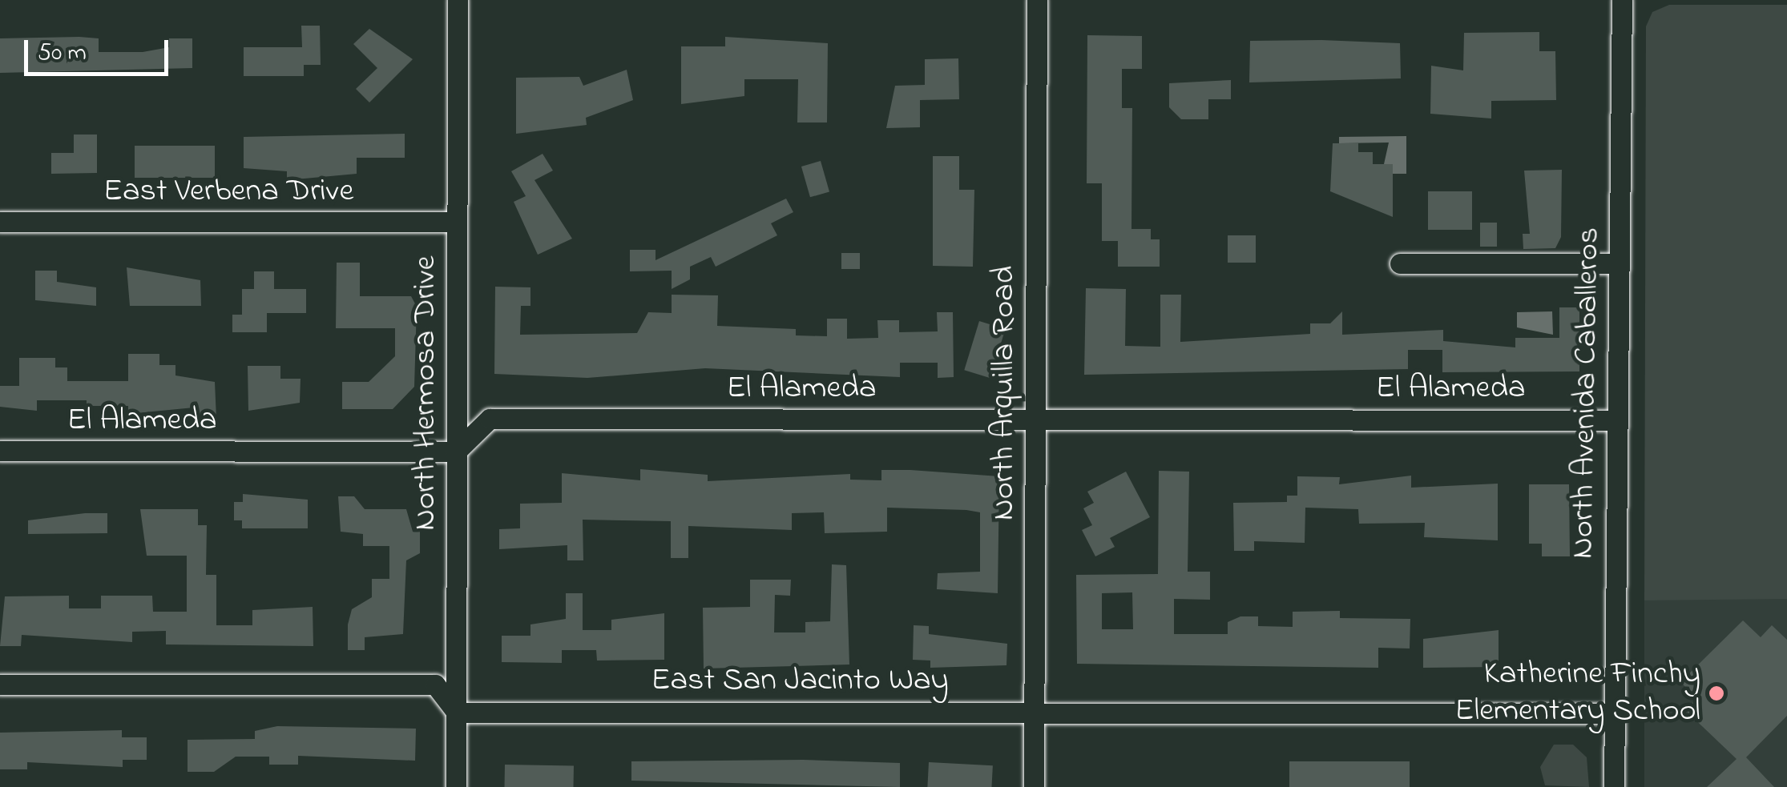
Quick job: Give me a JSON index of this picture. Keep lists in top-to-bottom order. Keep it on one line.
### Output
{"streets":{"street":["East Verbena Drive","El Alameda","North Hermosa Drive","North Arquilla Road","North Avenida Caballeros","East San Jacinto Way"]},"crossings":[["East Verbena Drive","North Hermosa Drive"],["El Alameda","North Hermosa Drive"],["El Alameda","North Arquilla Road"],["El Alameda","North Avenida Caballeros"],["North Hermosa Drive","East San Jacinto Way"],["North Arquilla Road","East San Jacinto Way"],["North Avenida Caballeros","East San Jacinto Way"]],"places":["Katherine Finchy Elementary School"],"scale_bar":"50 m"}
